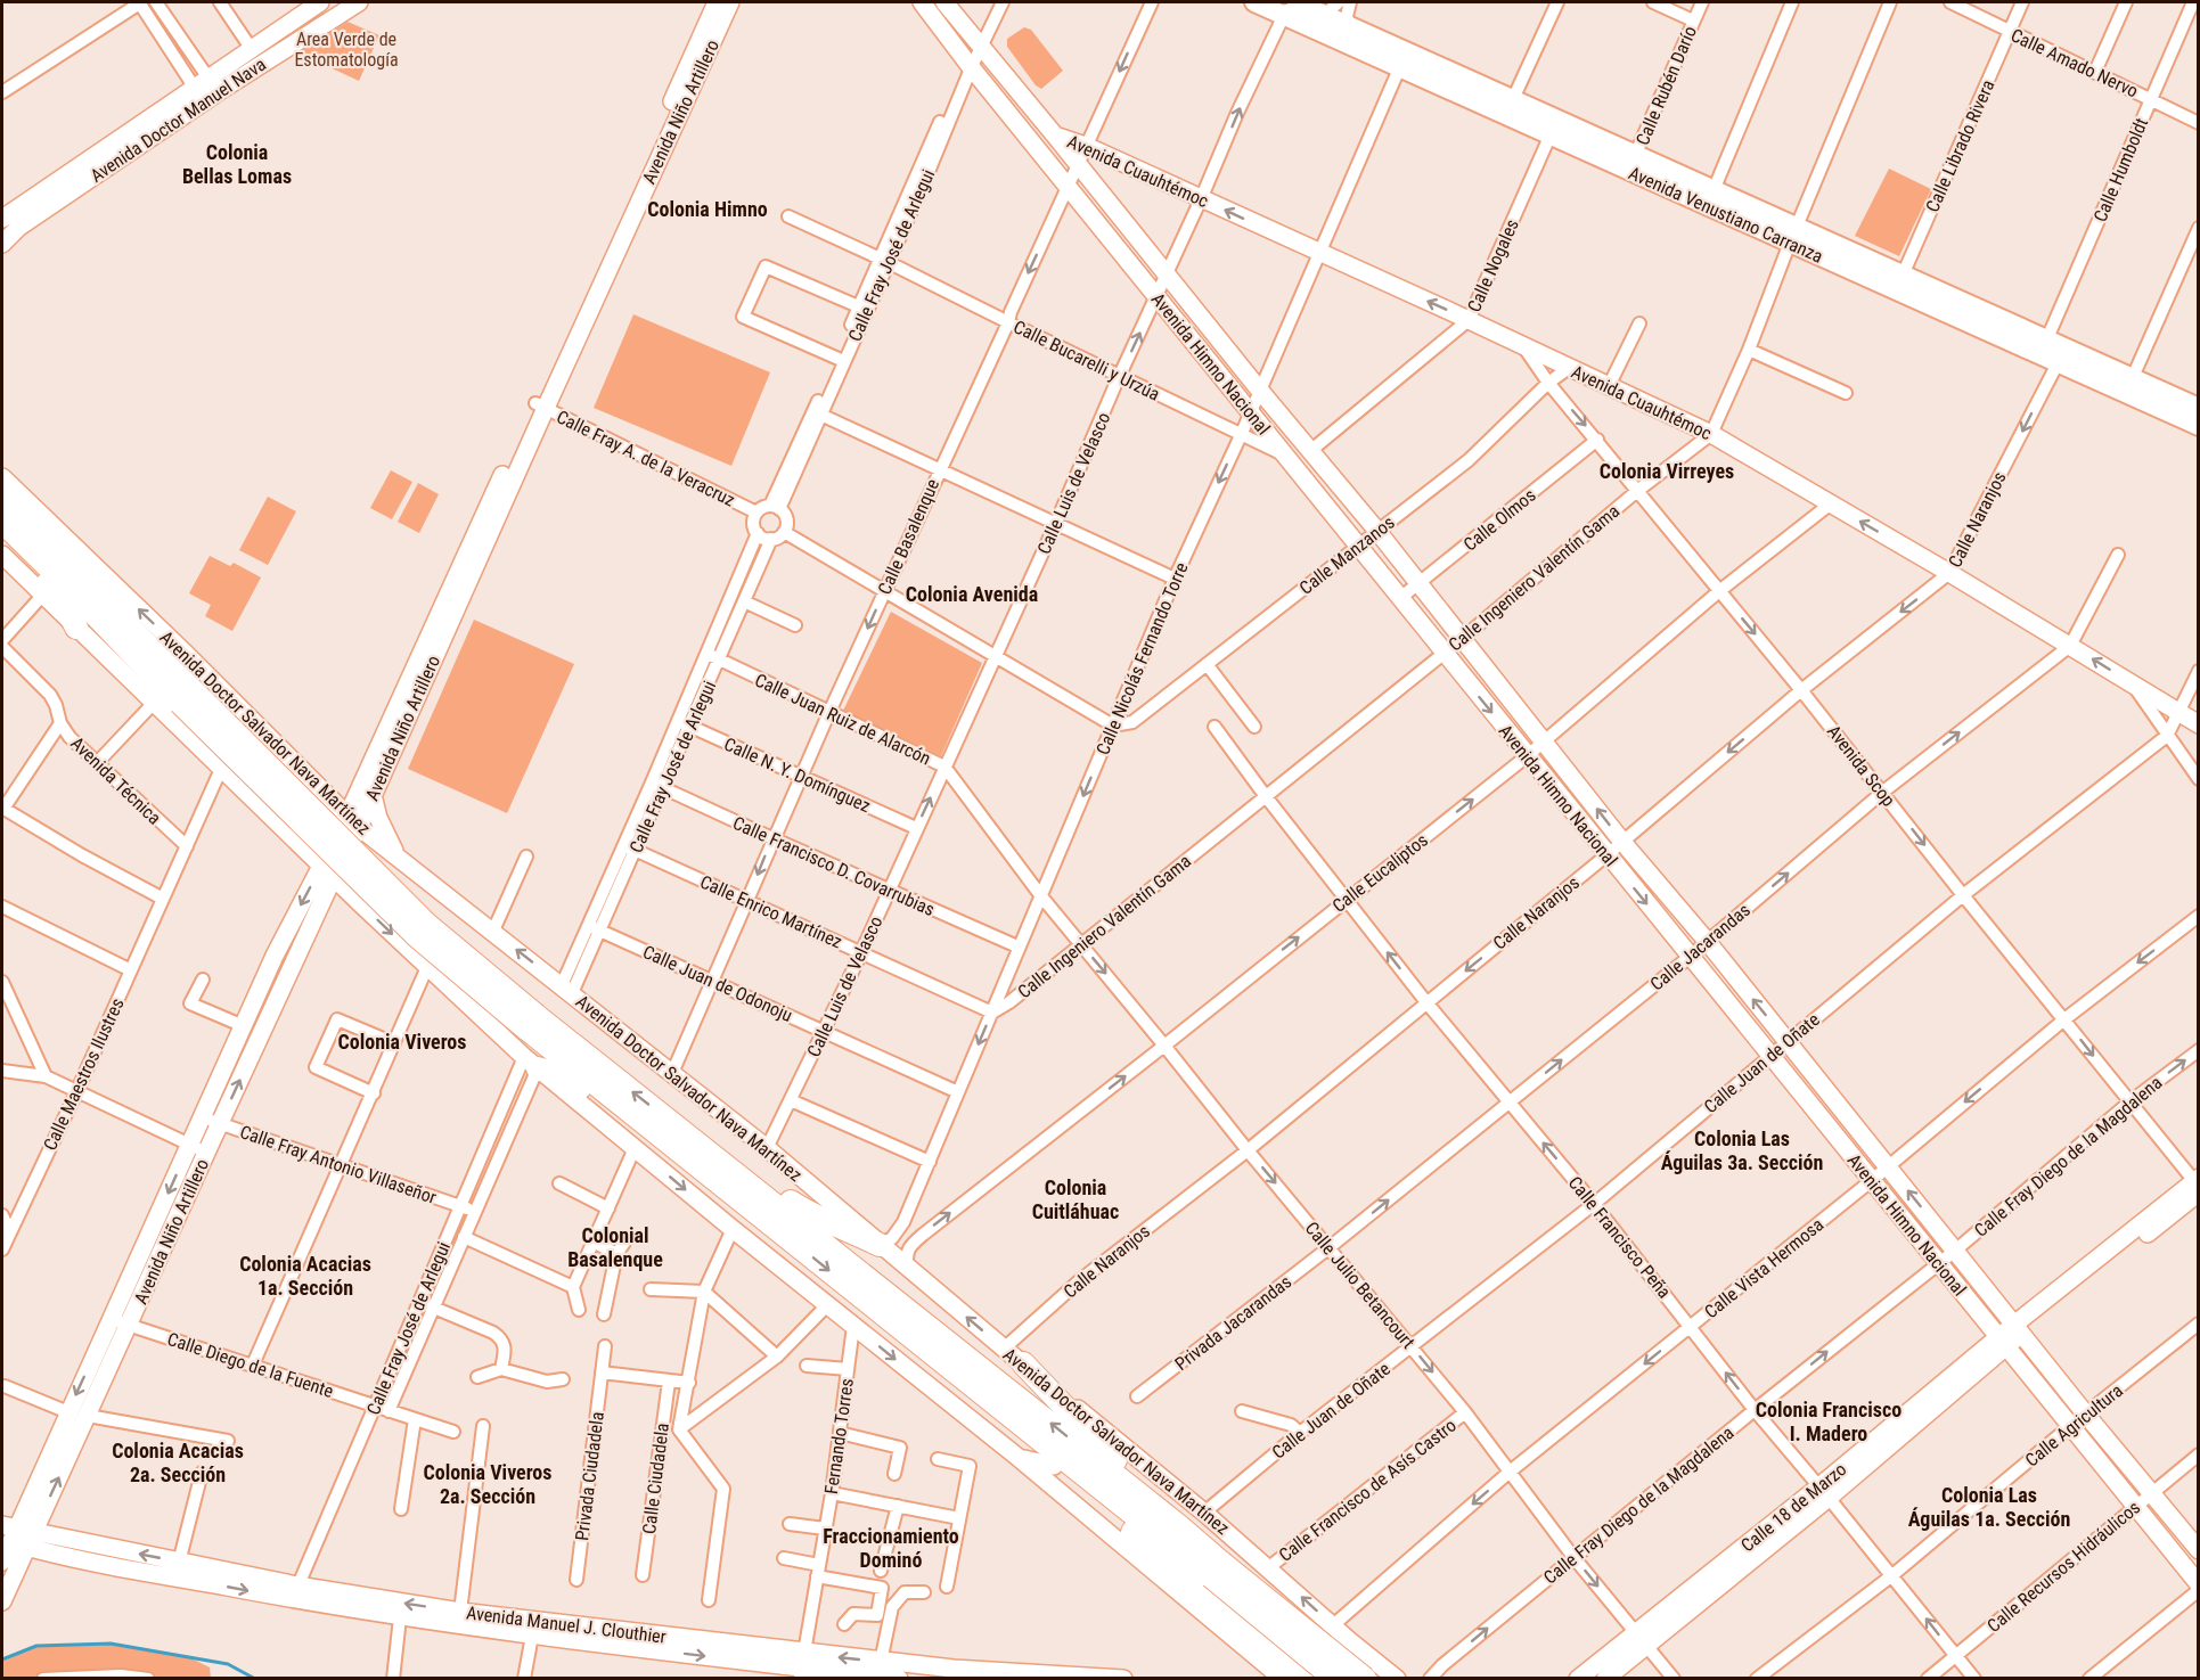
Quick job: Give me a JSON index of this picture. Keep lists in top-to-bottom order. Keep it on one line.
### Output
{"streets":{"highway":["Avenida Doctor Salvador Nava Martínez"],"main road":["Avenida Niño Artillero","Avenida Doctor Manuel Nava","Avenida Cuauhtémoc","Avenida Venustiano Carranza","Avenida Himno Nacional","Calle 18 de Marzo","Avenida Manuel J. Clouthier"],"street":["Calle Amado Nervo","Calle Rubén Darío","Calle Librado Rivera","Calle Humboldt","Calle Fray José de Arlegui","Calle Nogales","Calle Bucarelli y Urzúa","Calle Fray A. de la Veracruz","Calle Luis de Velasco","Calle Olmos","Calle Naranjos","Calle Basalenque","Calle Manzanos","Calle Ingeniero Valentín Gama","Calle Nicolás Fernando Torre","Calle Juan Ruiz de Alarcón","Avenida Scop","Calle N. Y. Domínguez","Avenida Técnica","Calle Francisco D. Covarrubias","Calle Eucaliptos","Calle Enrico Martínez","Calle Jacarandas","Calle Juan de Odonoju","Calle Juan de Oñate","Calle Maestros Ilustres","Calle Fray Diego de la Magdalena","Calle Fray Antonio Villaseñor","Calle Francisco Peña","Calle Vista Hermosa","Calle Julio Betancourt","Privada Jacarandas","Calle Diego de la Fuente","Calle Agricultura","Fernando Torres","Privada Ciudadela","Calle Ciudadela","Calle Francisco de Asís Castro","Calle Recursos Hidráulicos"]},"crossings":[["Calle Amado Nervo","Calle Librado Rivera"],["Calle Amado Nervo","Calle Humboldt"],["Calle Rubén Darío","Avenida Venustiano Carranza"],["Avenida Niño Artillero","Calle Fray A. de la Veracruz"],["Avenida Niño Artillero","Avenida Doctor Salvador Nava Martínez"],["Avenida Niño Artillero","Calle Fray Antonio Villaseñor"],["Avenida Niño Artillero","Calle Diego de la Fuente"],["Avenida Niño Artillero","Avenida Manuel J. Clouthier"],["Calle Librado Rivera","Avenida Venustiano Carranza"],["Calle Humboldt","Avenida Venustiano Carranza"],["Avenida Cuauhtémoc","Calle Nogales"],["Avenida Cuauhtémoc","Avenida Himno Nacional"],["Avenida Cuauhtémoc","Calle Luis de Velasco"],["Avenida Cuauhtémoc","Calle Naranjos"],["Avenida Cuauhtémoc","Calle Basalenque"],["Avenida Cuauhtémoc","Calle Manzanos"],["Avenida Cuauhtémoc","Calle Ingeniero Valentín Gama"],["Avenida Cuauhtémoc","Calle Nicolás Fernando Torre"],["Avenida Cuauhtémoc","Avenida Scop"],["Avenida Cuauhtémoc","Calle Eucaliptos"],["Avenida Cuauhtémoc","Calle Jacarandas"],["Avenida Cuauhtémoc","Calle Juan de Oñate"],["Avenida Venustiano Carranza","Calle Nogales"],["Avenida Venustiano Carranza","Calle Luis de Velasco"],["Avenida Venustiano Carranza","Calle Naranjos"],["Avenida Venustiano Carranza","Calle Ingeniero Valentín Gama"],["Avenida Venustiano Carranza","Calle Nicolás Fernando Torre"],["Calle Fray José de Arlegui","Calle Bucarelli y Urzúa"],["Calle Fray José de Arlegui","Avenida Himno Nacional"],["Calle Fray José de Arlegui","Calle Fray A. de la Veracruz"],["Calle Fray José de Arlegui","Calle Juan Ruiz de Alarcón"],["Calle Fray José de Arlegui","Avenida Doctor Salvador Nava Martínez"],["Calle Fray José de Arlegui","Calle N. Y. Domínguez"],["Calle Fray José de Arlegui","Calle Francisco D. Covarrubias"],["Calle Fray José de Arlegui","Calle Enrico Martínez"],["Calle Fray José de Arlegui","Calle Juan de Odonoju"],["Calle Fray José de Arlegui","Calle Fray Antonio Villaseñor"],["Calle Fray José de Arlegui","Calle Diego de la Fuente"],["Calle Fray José de Arlegui","Avenida Manuel J. Clouthier"],["Calle Nogales","Avenida Himno Nacional"],["Calle Bucarelli y Urzúa","Avenida Himno Nacional"],["Calle Bucarelli y Urzúa","Calle Luis de Velasco"],["Calle Bucarelli y Urzúa","Calle Basalenque"],["Calle Bucarelli y Urzúa","Calle Nicolás Fernando Torre"],["Avenida Himno Nacional","Calle Luis de Velasco"],["Avenida Himno Nacional","Calle Olmos"],["Avenida Himno Nacional","Calle Naranjos"],["Avenida Himno Nacional","Calle Basalenque"],["Avenida Himno Nacional","Calle Manzanos"],["Avenida Himno Nacional","Calle Ingeniero Valentín Gama"],["Avenida Himno Nacional","Calle Nicolás Fernando Torre"],["Avenida Himno Nacional","Calle Eucaliptos"],["Avenida Himno Nacional","Calle Jacarandas"],["Avenida Himno Nacional","Calle Juan de Oñate"],["Avenida Himno Nacional","Calle Fray Diego de la Magdalena"],["Avenida Himno Nacional","Calle Vista Hermosa"],["Avenida Himno Nacional","Calle Agricultura"],["Avenida Himno Nacional","Calle 18 de Marzo"],["Avenida Himno Nacional","Calle Recursos Hidráulicos"],["Calle Luis de Velasco","Calle Juan Ruiz de Alarcón"],["Calle Luis de Velasco","Avenida Doctor Salvador Nava Martínez"],["Calle Luis de Velasco","Calle N. Y. Domínguez"],["Calle Luis de Velasco","Calle Francisco D. Covarrubias"],["Calle Luis de Velasco","Calle Enrico Martínez"],["Calle Luis de Velasco","Calle Juan de Odonoju"],["Calle Olmos","Avenida Scop"],["Calle Naranjos","Avenida Doctor Salvador Nava Martínez"],["Calle Naranjos","Avenida Scop"],["Calle Naranjos","Calle Francisco Peña"],["Calle Naranjos","Calle Julio Betancourt"],["Calle Basalenque","Calle Juan Ruiz de Alarcón"],["Calle Basalenque","Avenida Doctor Salvador Nava Martínez"],["Calle Basalenque","Calle N. Y. Domínguez"],["Calle Basalenque","Calle Francisco D. Covarrubias"],["Calle Basalenque","Calle Enrico Martínez"],["Calle Basalenque","Calle Juan de Odonoju"],["Calle Manzanos","Calle Nicolás Fernando Torre"],["Calle Manzanos","Avenida Scop"],["Calle Ingeniero Valentín Gama","Calle Nicolás Fernando Torre"],["Calle Ingeniero Valentín Gama","Avenida Scop"],["Calle Ingeniero Valentín Gama","Calle Enrico Martínez"],["Calle Ingeniero Valentín Gama","Calle Francisco Peña"],["Calle Ingeniero Valentín Gama","Calle Julio Betancourt"],["Calle Nicolás Fernando Torre","Calle Juan Ruiz de Alarcón"],["Calle Nicolás Fernando Torre","Avenida Doctor Salvador Nava Martínez"],["Calle Nicolás Fernando Torre","Calle Francisco D. Covarrubias"],["Calle Nicolás Fernando Torre","Calle Enrico Martínez"],["Calle Nicolás Fernando Torre","Calle Juan de Odonoju"],["Calle Nicolás Fernando Torre","Calle Julio Betancourt"],["Calle Juan Ruiz de Alarcón","Calle Julio Betancourt"],["Avenida Doctor Salvador Nava Martínez","Calle Eucaliptos"],["Avenida Doctor Salvador Nava Martínez","Calle Juan de Oñate"],["Avenida Doctor Salvador Nava Martínez","Calle Vista Hermosa"],["Avenida Doctor Salvador Nava Martínez","Calle Francisco de Asís Castro"],["Avenida Scop","Calle Eucaliptos"],["Avenida Scop","Calle Jacarandas"],["Avenida Scop","Calle Juan de Oñate"],["Avenida Scop","Calle Fray Diego de la Magdalena"],["Avenida Scop","Calle Vista Hermosa"],["Avenida Scop","Calle 18 de Marzo"],["Avenida Técnica","Calle Maestros Ilustres"],["Calle Eucaliptos","Calle Francisco Peña"],["Calle Eucaliptos","Calle Julio Betancourt"],["Calle Jacarandas","Calle Francisco Peña"],["Calle Jacarandas","Calle Julio Betancourt"],["Calle Jacarandas","Privada Jacarandas"],["Calle Juan de Oñate","Calle Francisco Peña"],["Calle Juan de Oñate","Calle Julio Betancourt"],["Calle Fray Diego de la Magdalena","Calle Francisco Peña"],["Calle Fray Diego de la Magdalena","Calle Julio Betancourt"],["Calle Francisco Peña","Calle Vista Hermosa"],["Calle Francisco Peña","Calle Agricultura"],["Calle Francisco Peña","Calle 18 de Marzo"],["Calle Francisco Peña","Calle Recursos Hidráulicos"],["Calle Vista Hermosa","Calle Julio Betancourt"],["Calle Julio Betancourt","Privada Jacarandas"],["Calle Julio Betancourt","Calle Francisco de Asís Castro"],["Calle Julio Betancourt","Calle 18 de Marzo"],["Fernando Torres","Avenida Manuel J. Clouthier"]],"one_way":["Avenida Cuauhtémoc","Calle Naranjos","Calle Basalenque","Avenida Scop","Calle Eucaliptos","Calle Jacarandas","Calle Fray Diego de la Magdalena","Calle Francisco Peña","Calle Vista Hermosa","Calle Julio Betancourt"],"districts":["Colonia Bellas Lomas","Colonia Himno","Colonia Virreyes","Colonia Avenida","Colonia Viveros","Colonia Las Águilas 3a. Sección","Colonia Cuitláhuac","Colonial Basalenque","Colonia Acacias 1a. Sección","Colonia Francisco I. Madero","Colonia Acacias 2a. Sección","Colonia Viveros 2a. Sección","Colonia Las Águilas 1a. Sección","Fraccionamiento Dominó"],"parks":["Area Verde de Estomatología"]}
